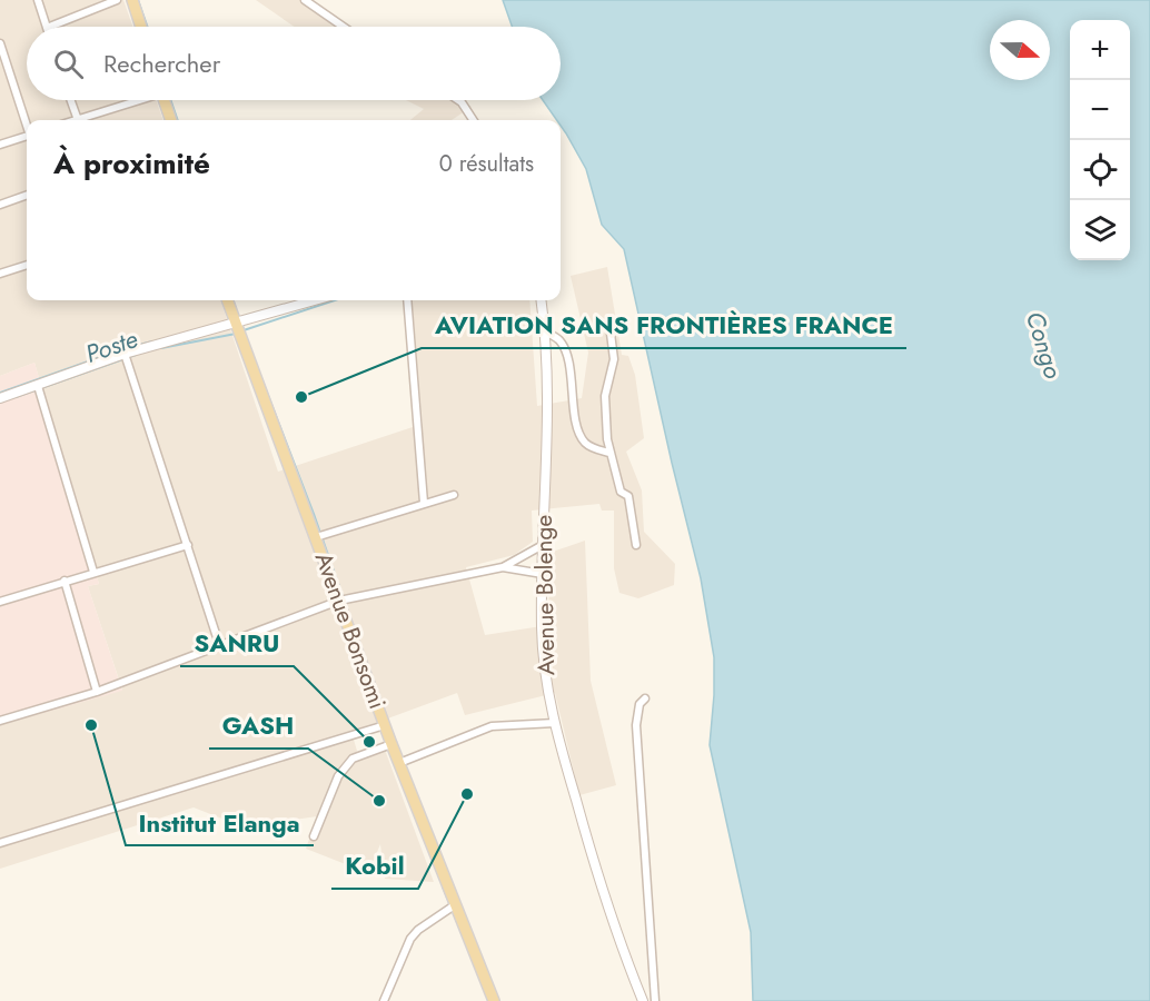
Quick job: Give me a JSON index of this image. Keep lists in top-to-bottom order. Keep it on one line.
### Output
{"streets":{"main road":["Avenue Bonsomi"],"street":["Avenue Bolenge"]},"water":["Congo","Poste"],"places":["AVIATION SANS FRONTIÈRES FRANCE","Institut Elanga","SANRU","Kobil","GASH"],"north":"right","page":{"map_buttons":["+","−"],"search":"Rechercher","heading":["À proximité","0 résultats"]}}
